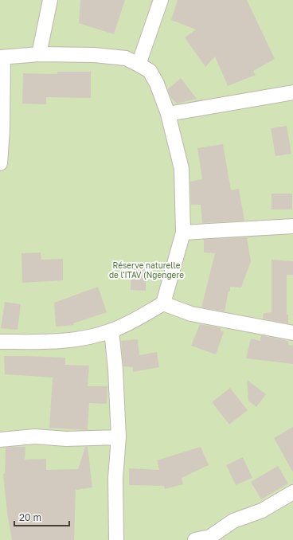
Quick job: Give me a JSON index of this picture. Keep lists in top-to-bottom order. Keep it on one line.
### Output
{"parks":["Réserve naturelle de l'ITAV (Ngengere"],"scale_bar":"20 m"}
